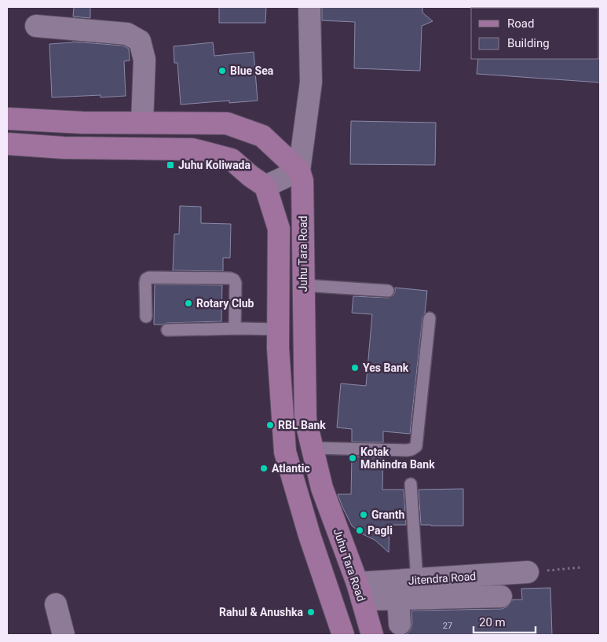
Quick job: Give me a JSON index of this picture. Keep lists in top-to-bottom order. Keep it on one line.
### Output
{"streets":{"main road":["Juhu Tara Road"],"street":["Jitendra Road"]},"crossings":[["Juhu Tara Road","Jitendra Road"]],"places":{"other":["Blue Sea","Rotary Club","Yes Bank","RBL Bank","Kotak Mahindra Bank","Atlantic","Granth","Pagli","Rahul & Anushka"],"transit":["Juhu Koliwada"]},"house_numbers":["27"],"legend":["Road","Building"],"scale_bar":"20 m"}
